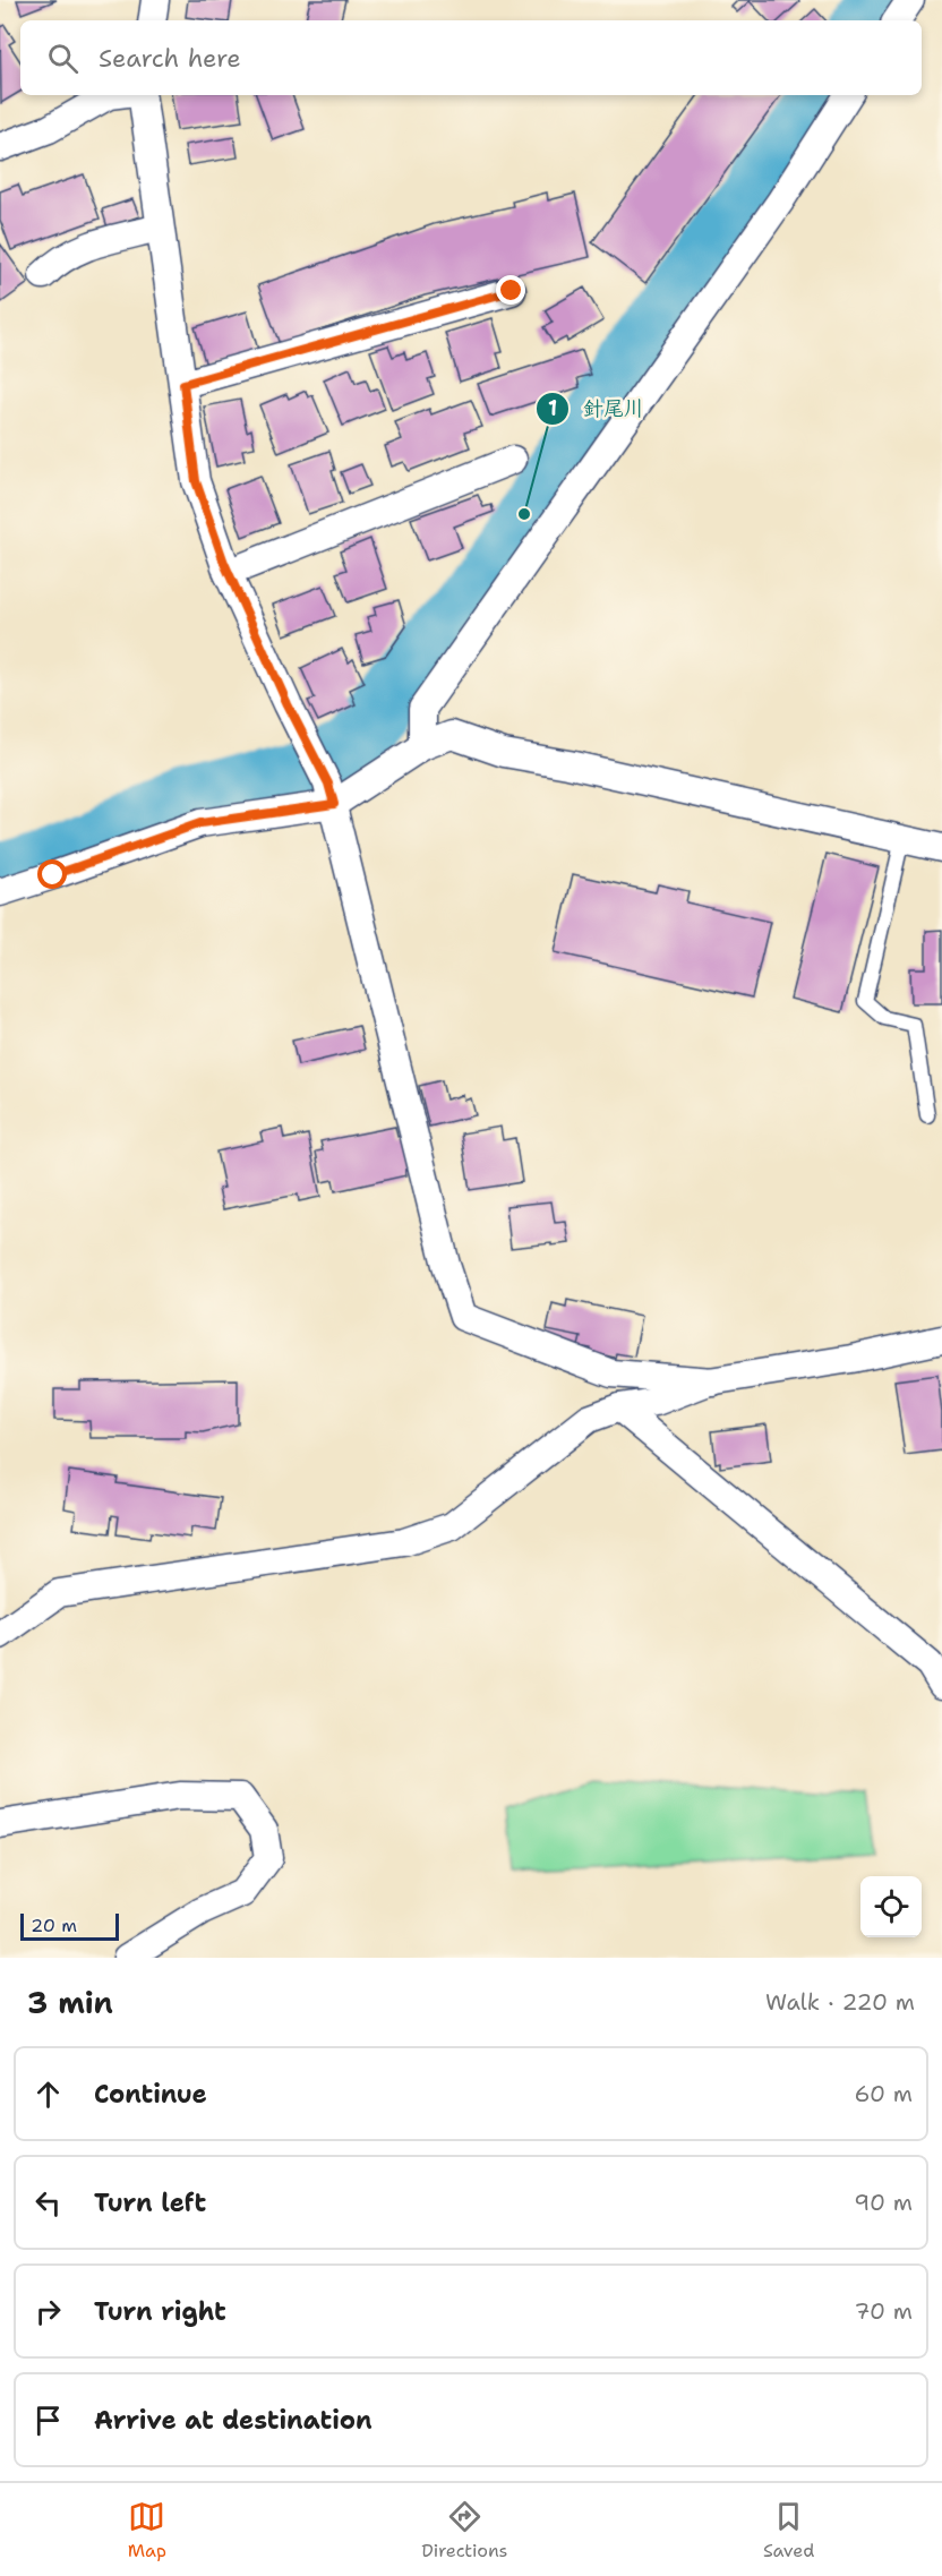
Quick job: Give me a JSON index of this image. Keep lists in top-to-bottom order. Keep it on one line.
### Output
{"places":["針尾川"],"scale_bar":"20 m","page":{"search":"Search here","scale":"20 m","heading":["3 min","Walk · 220 m"],"list":[["Continue","60 m"],["Turn left","90 m"],["Turn right","70 m"],"Arrive at destination"],"nav":["Map","Directions","Saved"]}}
